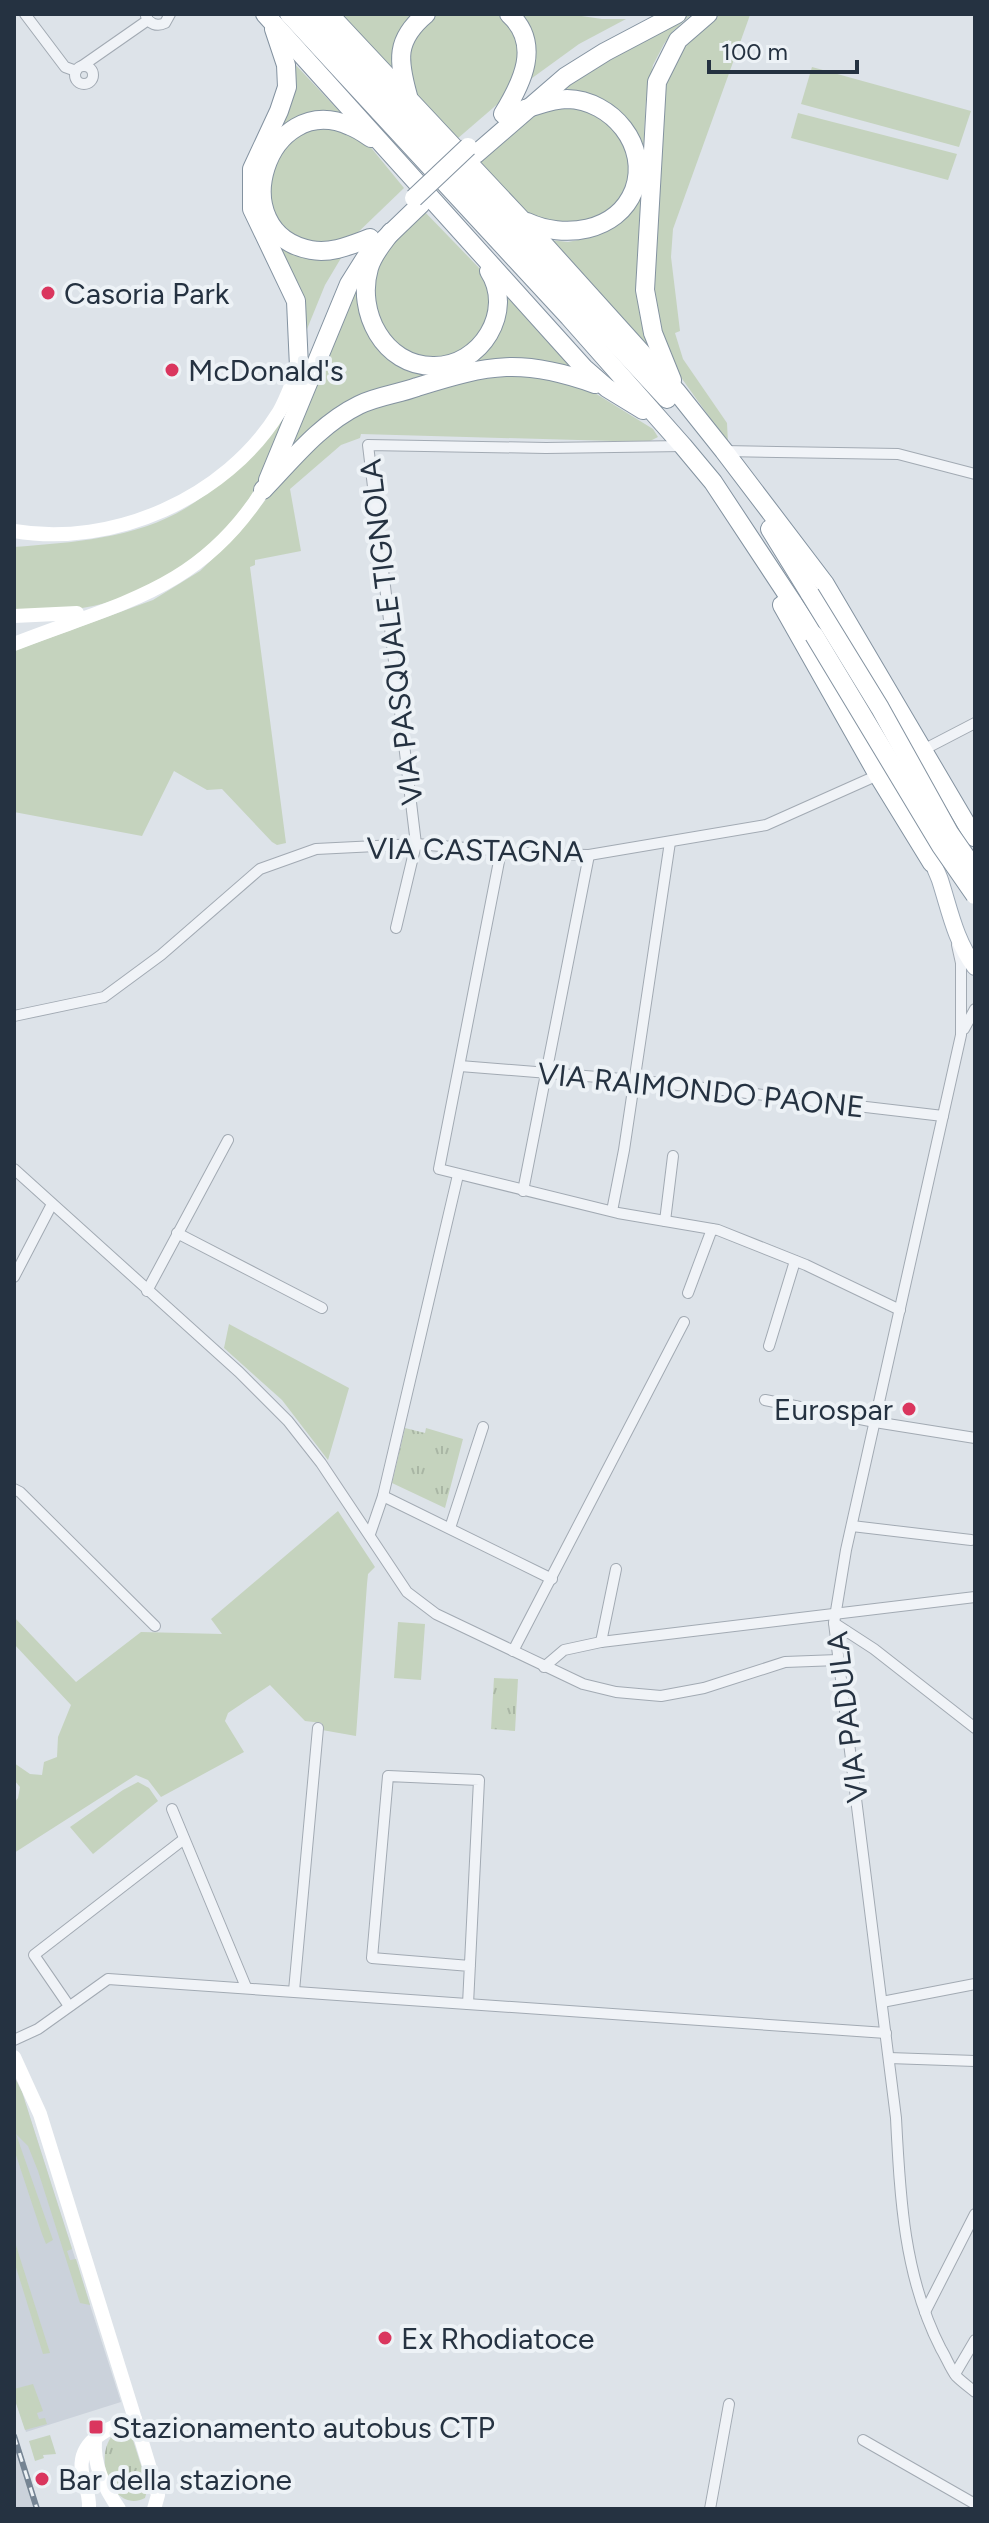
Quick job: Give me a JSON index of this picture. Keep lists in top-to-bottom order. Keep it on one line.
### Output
{"streets":{"street":["VIA PASQUALE TIGNOLA","VIA CASTAGNA","VIA RAIMONDO PAONE","VIA PADULA"]},"crossings":[["VIA PASQUALE TIGNOLA","VIA CASTAGNA"],["VIA RAIMONDO PAONE","VIA PADULA"]],"places":{"other":["Casoria Park","McDonald's","Eurospar","Ex Rhodiatoce","Bar della stazione"],"transit":["Stazionamento autobus CTP"]},"scale_bar":"100 m"}
